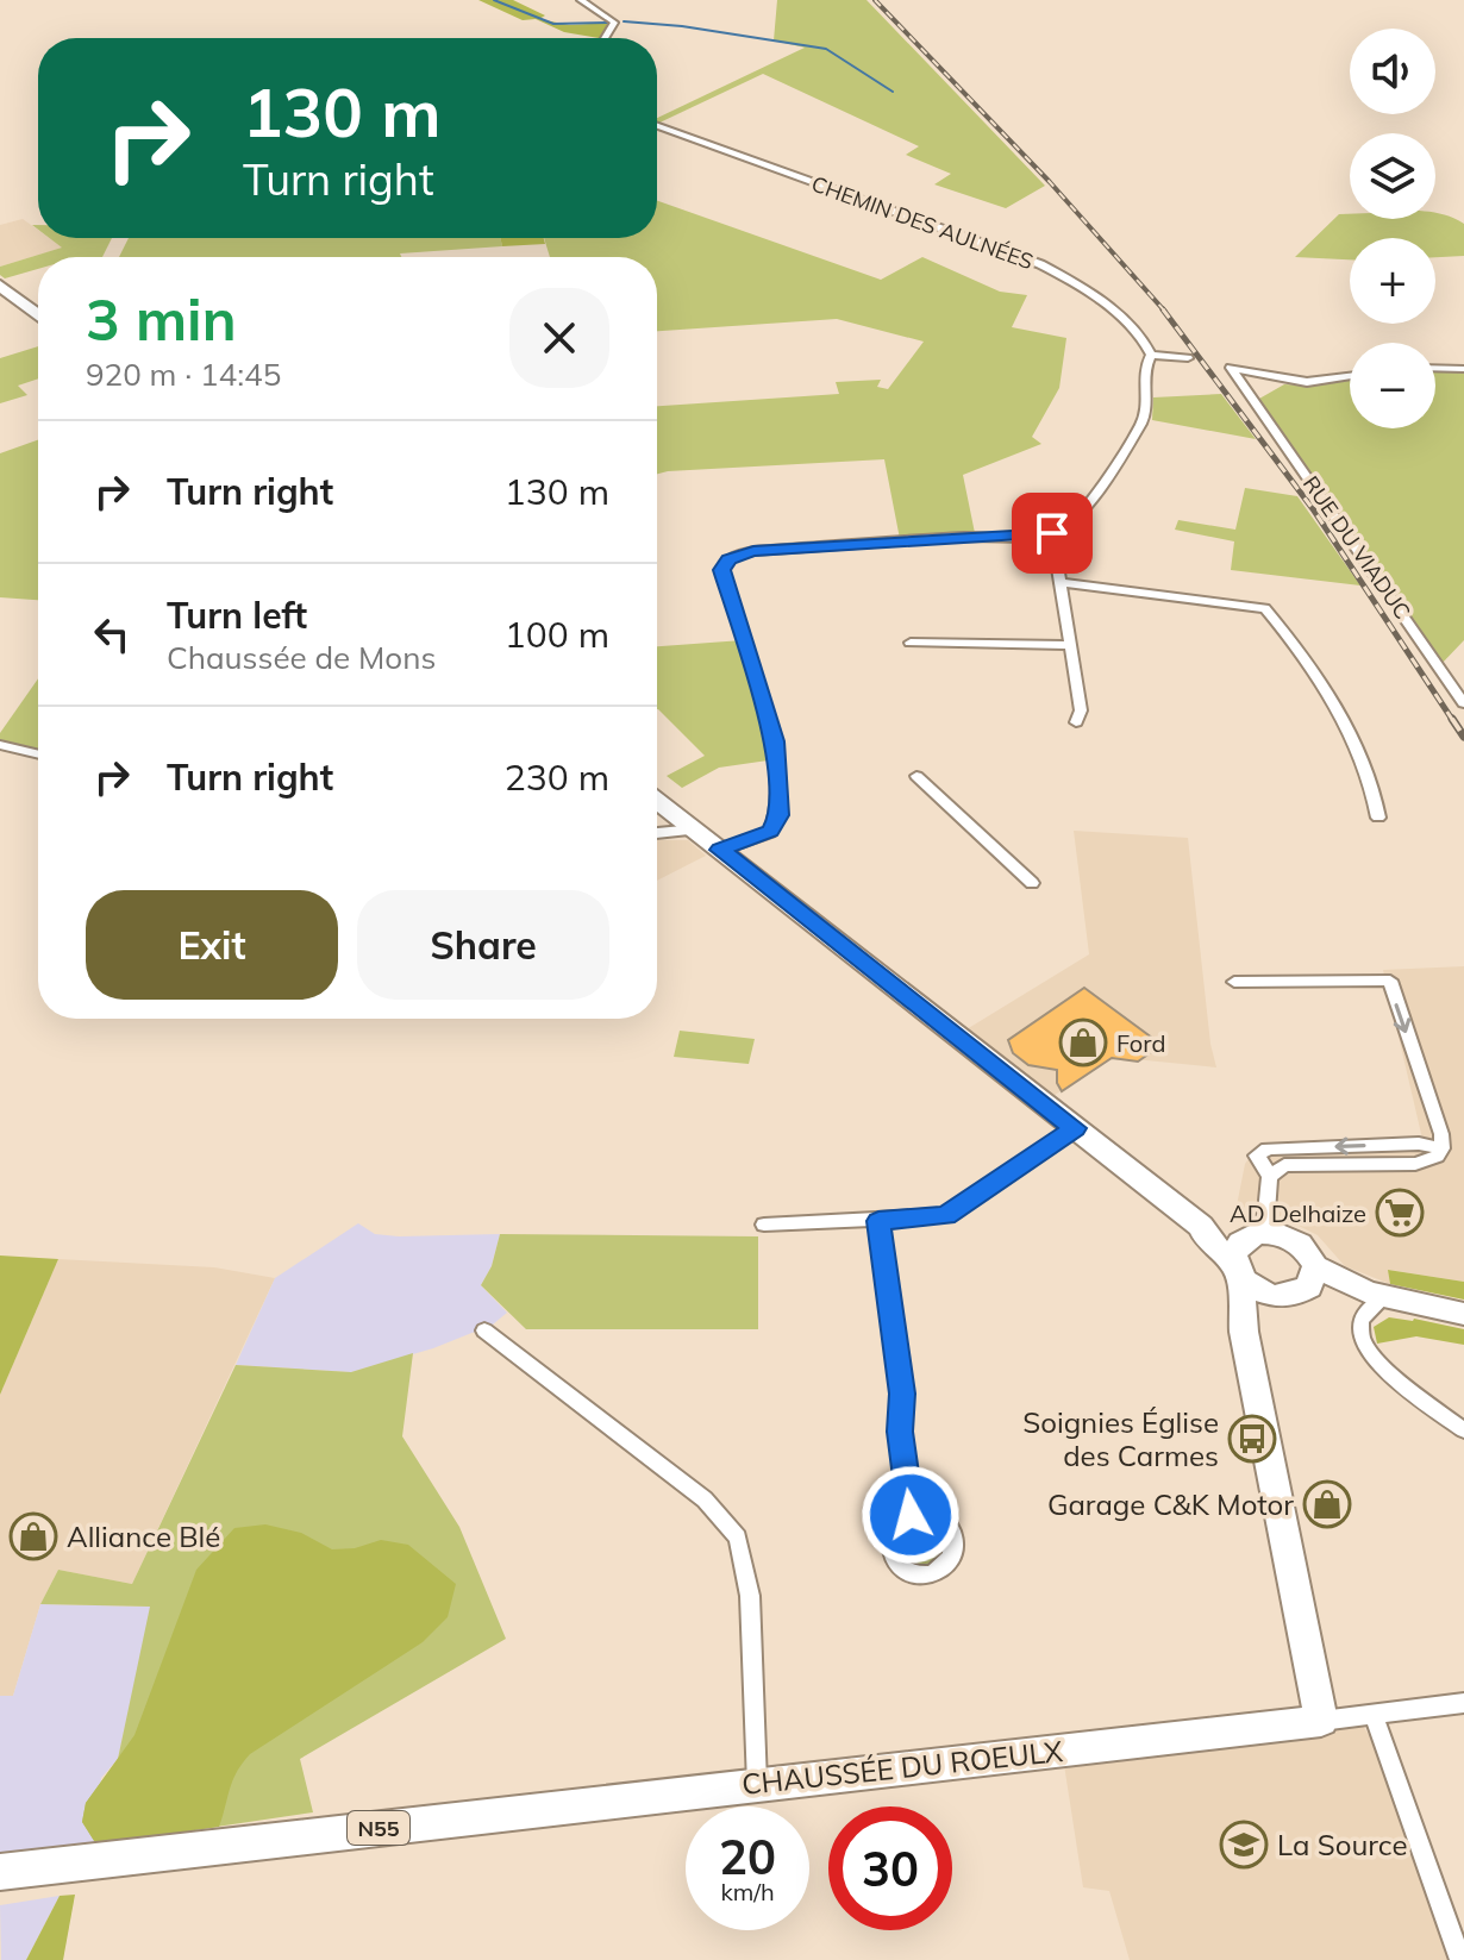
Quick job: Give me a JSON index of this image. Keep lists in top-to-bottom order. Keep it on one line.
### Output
{"streets":{"main road":["CHAUSSÉE DU ROEULX","N55"],"street":["CHEMIN DES AULNÉES","RUE DU VIADUC"]},"places":{"shop":["Ford","Garage C&K Motor","Alliance Blé"],"supermarket":["AD Delhaize"],"bus stop":["Soignies Église des Carmes"],"school or university":["La Source"]},"page":{"map_buttons":["+","−"],"turn":["130 m","Turn right"],"heading":["3 min","920 m · 14:45"],"list":[{"name":"Turn right","value":"130 m"},{"name":"Turn left","note":"Chaussée de Mons","value":"100 m"},{"name":"Turn right","value":"230 m"}],"buttons":["Exit","Share"],"speed":"20 km/h","limit":"30"}}
